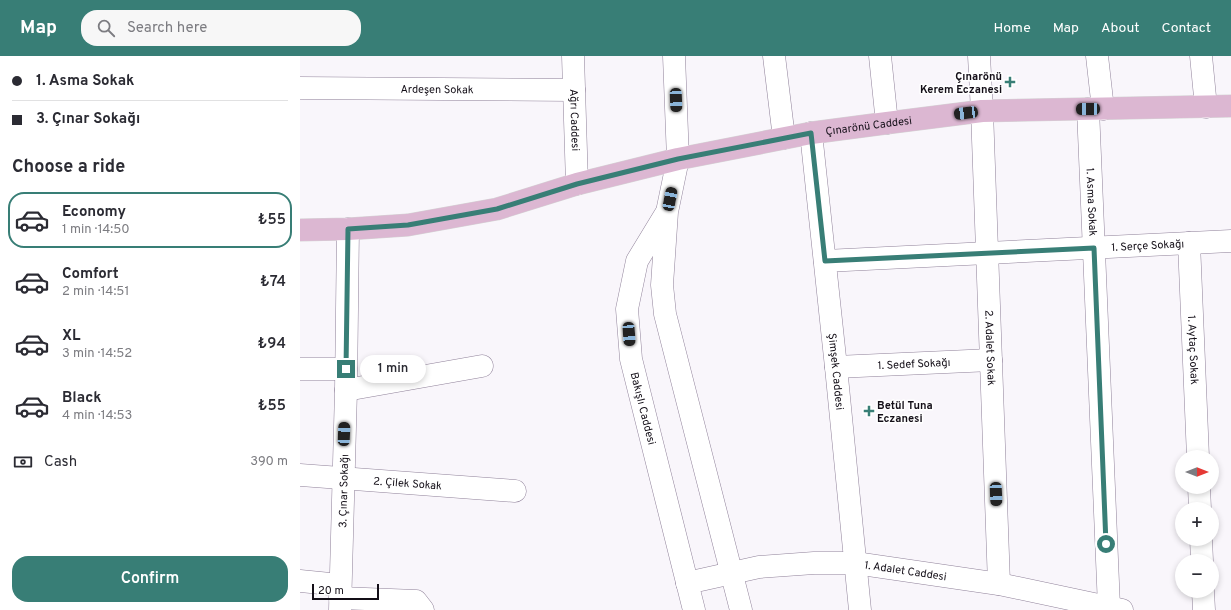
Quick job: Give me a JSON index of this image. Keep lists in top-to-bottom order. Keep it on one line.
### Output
{"streets":{"main road":["Çınarönü Caddesi"],"street":["Ardeşen Sokak","Ağrı Caddesi","1. Asma Sokak","1. Serçe Sokağı","2. Adalet Sokak","1. Aytaç Sokak","1. Sedef Sokağı","Şimşek Caddesi","Bakışlı Caddesi","2. Çilek Sokak","3. Çınar Sokağı","1. Adalet Caddesi"]},"crossings":[["Ardeşen Sokak","Ağrı Caddesi"],["Ağrı Caddesi","Çınarönü Caddesi"],["Çınarönü Caddesi","1. Asma Sokak"],["Çınarönü Caddesi","2. Adalet Sokak"],["Çınarönü Caddesi","Şimşek Caddesi"],["Çınarönü Caddesi","Bakışlı Caddesi"],["Çınarönü Caddesi","3. Çınar Sokağı"],["1. Asma Sokak","1. Serçe Sokağı"],["1. Asma Sokak","1. Adalet Caddesi"],["1. Serçe Sokağı","2. Adalet Sokak"],["1. Serçe Sokağı","1. Aytaç Sokak"],["1. Serçe Sokağı","Şimşek Caddesi"],["2. Adalet Sokak","1. Sedef Sokağı"],["2. Adalet Sokak","1. Adalet Caddesi"],["1. Sedef Sokağı","Şimşek Caddesi"],["Şimşek Caddesi","1. Adalet Caddesi"],["Bakışlı Caddesi","1. Adalet Caddesi"],["2. Çilek Sokak","3. Çınar Sokağı"]],"places":{"health":["Çınarönü Kerem Eczanesi","Betül Tuna Eczanesi"]},"scale_bar":"20 m","north":"right","page":{"header":"Map","search":"Search here","nav":["Home","Map","About","Contact"],"banner":["1. Asma Sokak","3. Çınar Sokağı"],"heading":"Choose a ride","list":[{"name":"Economy","note":"1 min · 14:50","value":"₺55"},{"name":"Comfort","note":"2 min · 14:51","value":"₺74"},{"name":"XL","note":"3 min · 14:52","value":"₺94"},{"name":"Black","note":"4 min · 14:53","value":"₺55"}],"bubble":"1 min","pay":["Cash","390 m"],"map_buttons":["+","−"],"buttons":"Confirm","scale":"20 m"}}
